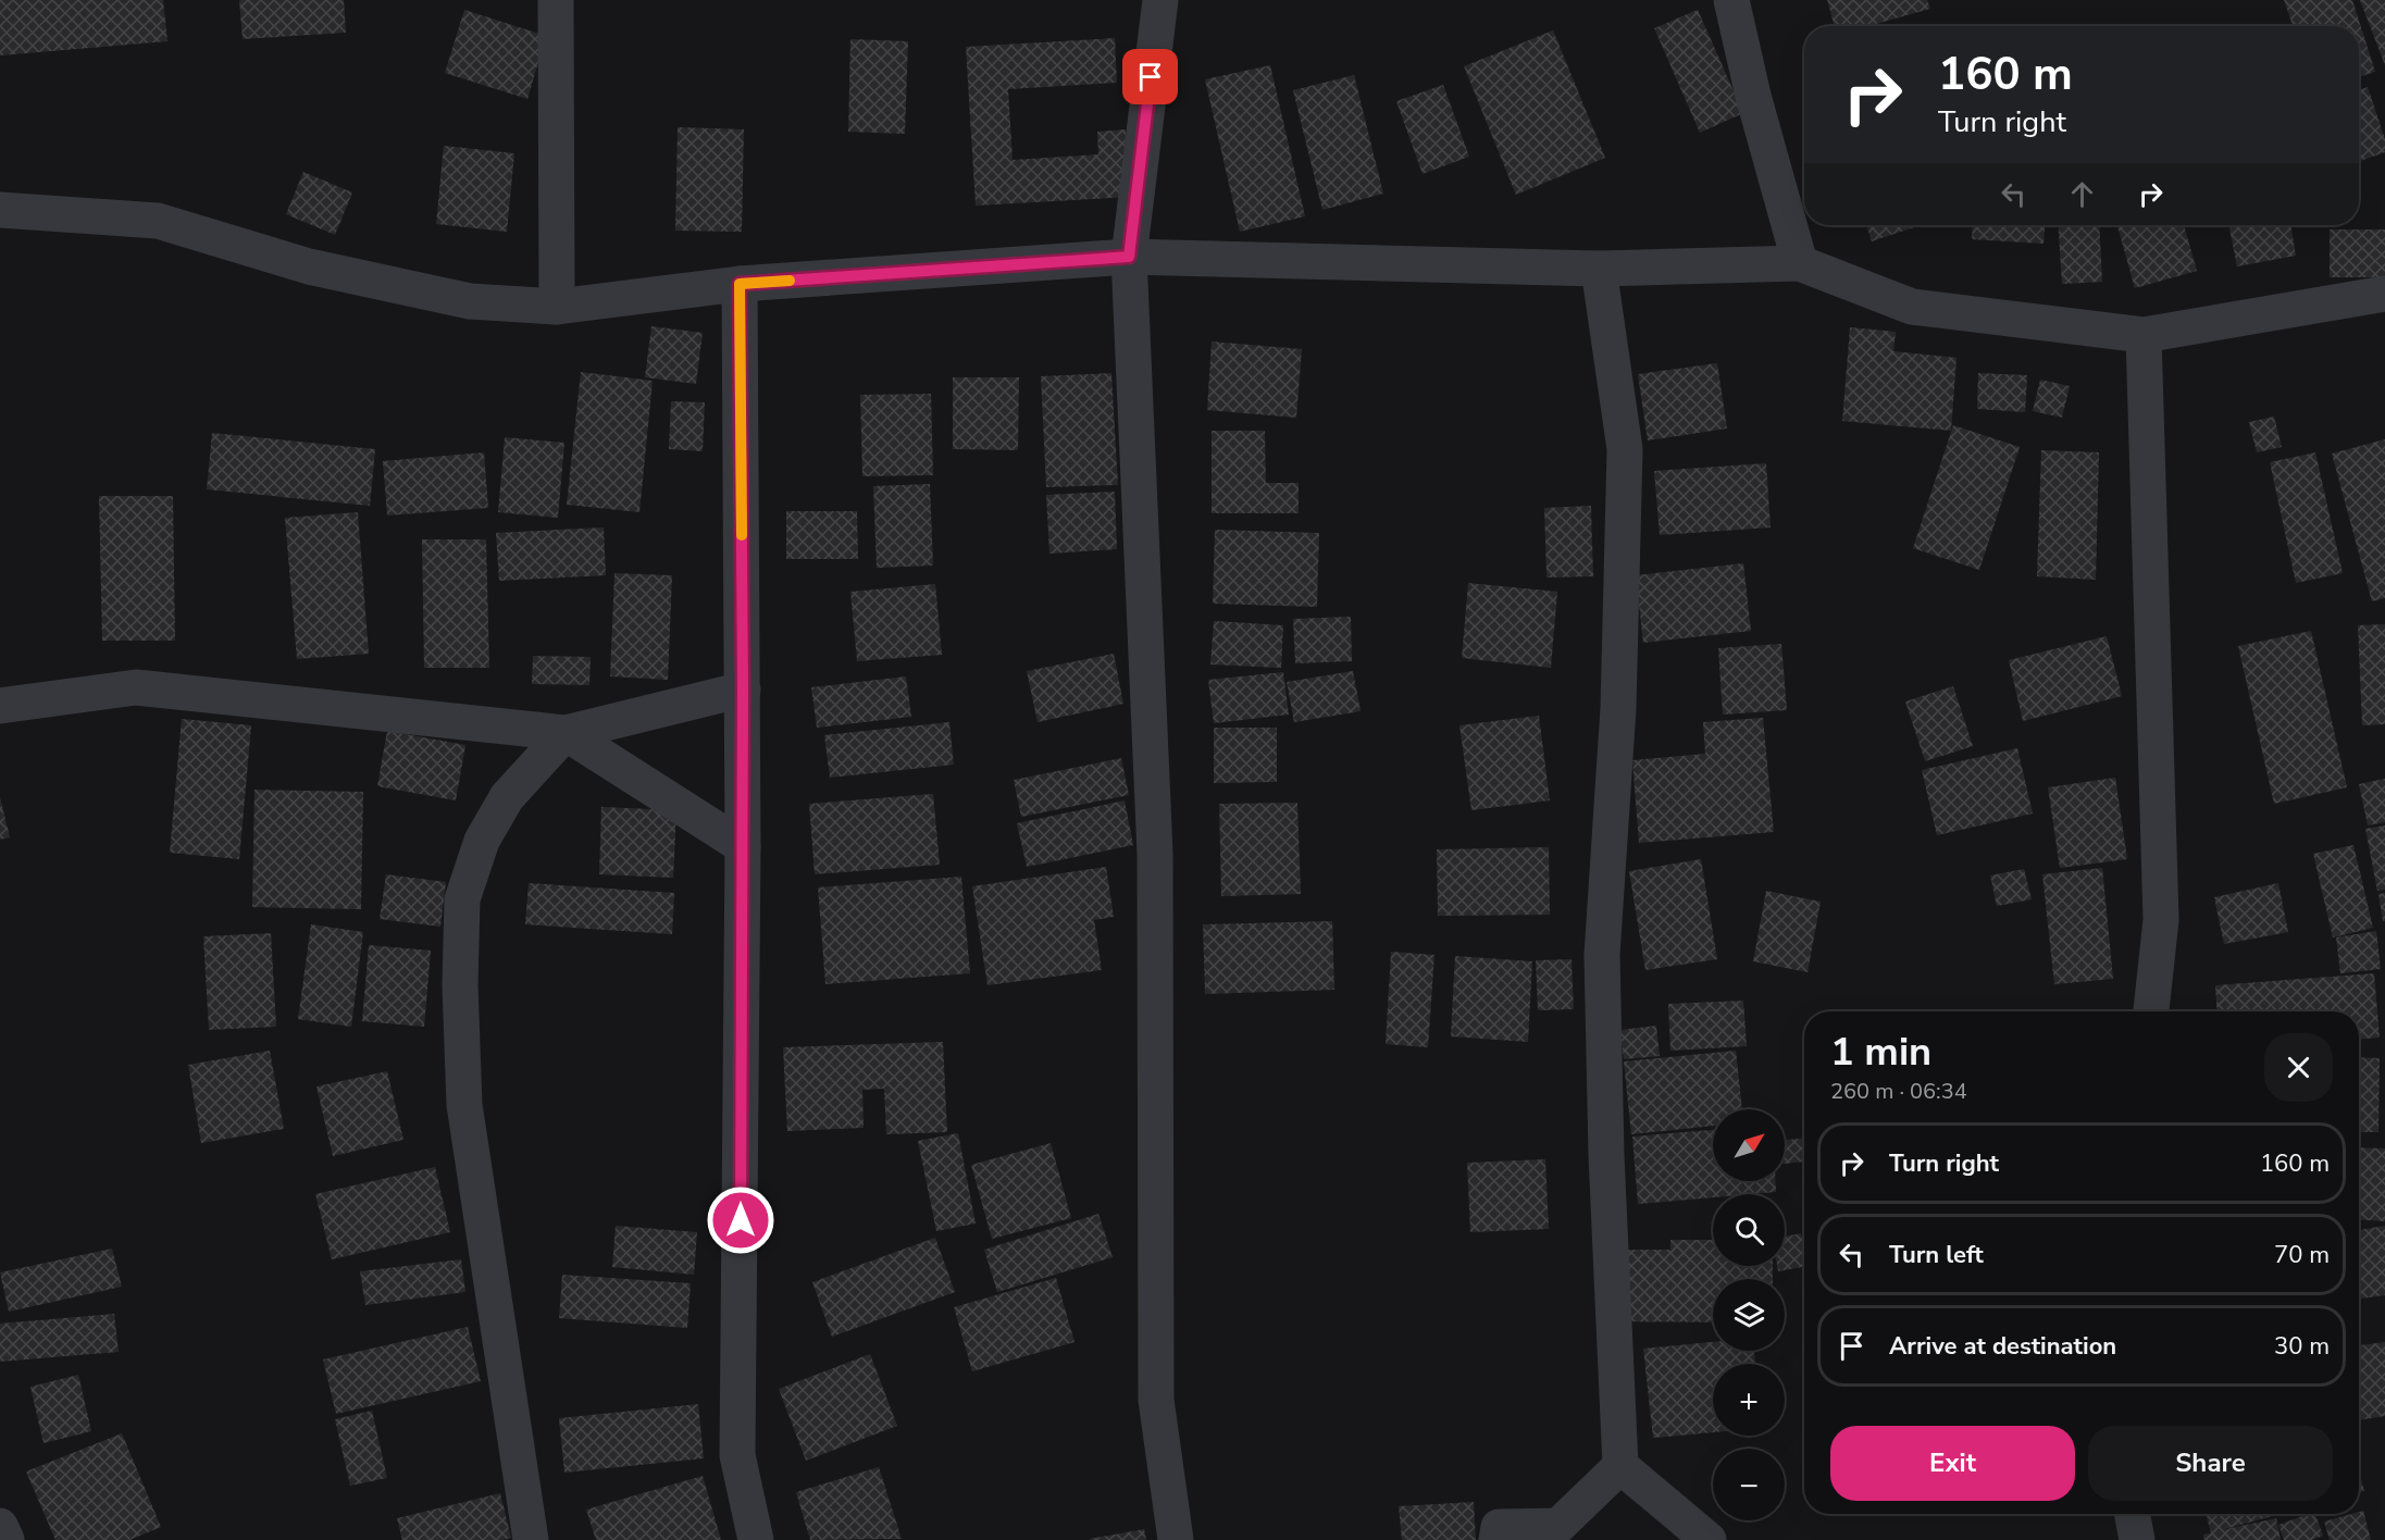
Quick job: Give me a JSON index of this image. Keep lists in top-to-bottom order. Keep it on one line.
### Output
{"north":"top right","page":{"turn":["160 m","Turn right"],"heading":["1 min","260 m · 06:34"],"map_buttons":["+","−"],"list":[{"name":"Turn right","value":"160 m"},{"name":"Turn left","value":"70 m"},{"name":"Arrive at destination","value":"30 m"}],"buttons":["Exit","Share"]}}
